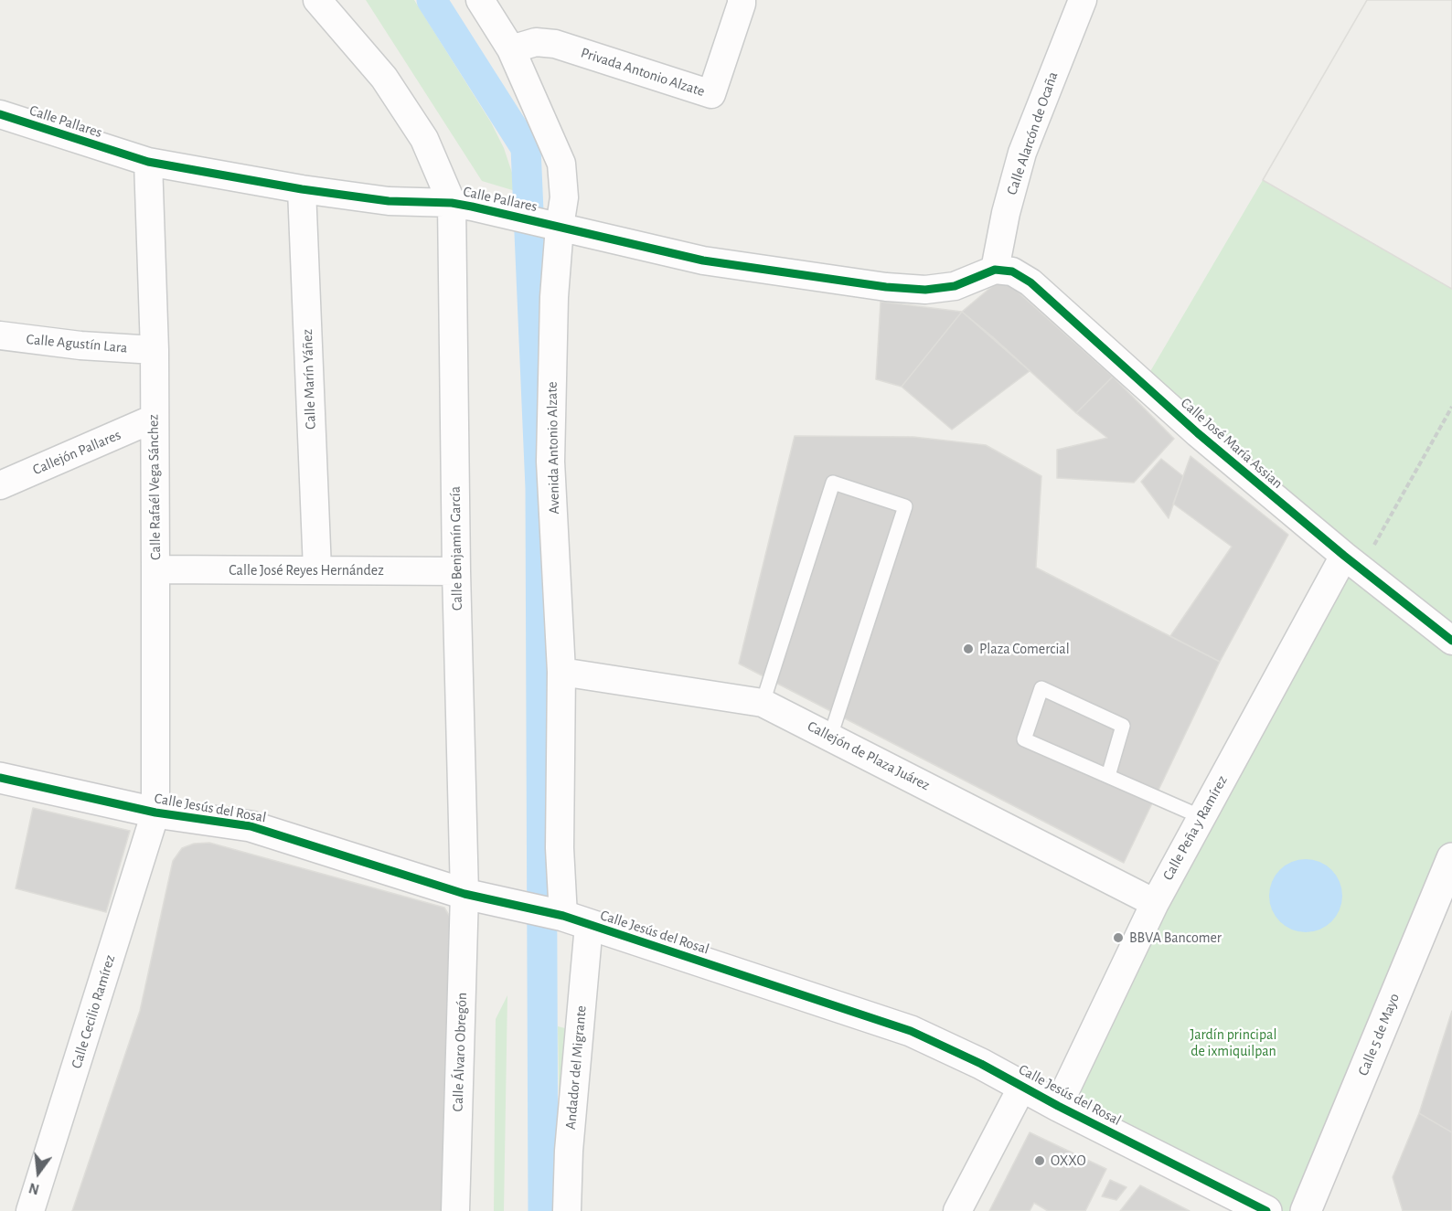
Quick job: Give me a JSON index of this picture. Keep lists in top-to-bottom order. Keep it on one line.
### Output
{"streets":{"street":["Privada Antonio Alzate","Calle Pallares","Calle Alarcón de Ocaña","Calle Agustín Lara","Calle Marín Yáñez","Calle José María Assian","Avenida Antonio Alzate","Callejón Pallares","Calle Rafaél Vega Sánchez","Calle Benjamín García","Calle José Reyes Hernández","Callejón de Plaza Juárez","Calle Jesús del Rosal","Calle Peña y Ramírez","Calle Cecilio Ramírez","Calle 5 de Mayo","Calle Álvaro Obregón","Andador del Migrante"]},"crossings":[["Privada Antonio Alzate","Avenida Antonio Alzate"],["Calle Pallares","Calle Alarcón de Ocaña"],["Calle Pallares","Calle Marín Yáñez"],["Calle Pallares","Calle José María Assian"],["Calle Pallares","Avenida Antonio Alzate"],["Calle Pallares","Calle Rafaél Vega Sánchez"],["Calle Pallares","Calle Benjamín García"],["Calle Alarcón de Ocaña","Calle José María Assian"],["Calle Agustín Lara","Calle Rafaél Vega Sánchez"],["Calle Marín Yáñez","Calle José Reyes Hernández"],["Calle José María Assian","Calle Peña y Ramírez"],["Avenida Antonio Alzate","Callejón de Plaza Juárez"],["Avenida Antonio Alzate","Calle Jesús del Rosal"],["Avenida Antonio Alzate","Andador del Migrante"],["Callejón Pallares","Calle Rafaél Vega Sánchez"],["Calle Rafaél Vega Sánchez","Calle José Reyes Hernández"],["Calle Rafaél Vega Sánchez","Calle Jesús del Rosal"],["Calle Rafaél Vega Sánchez","Calle Cecilio Ramírez"],["Calle Benjamín García","Calle José Reyes Hernández"],["Calle Benjamín García","Calle Jesús del Rosal"],["Calle Benjamín García","Calle Álvaro Obregón"],["Callejón de Plaza Juárez","Calle Peña y Ramírez"],["Calle Jesús del Rosal","Calle Peña y Ramírez"],["Calle Jesús del Rosal","Calle Cecilio Ramírez"],["Calle Jesús del Rosal","Calle Álvaro Obregón"],["Calle Jesús del Rosal","Andador del Migrante"]],"parks":["Jardín principal de ixmiquilpan"],"places":["Plaza Comercial","BBVA Bancomer","OXXO"],"north":"bottom"}
